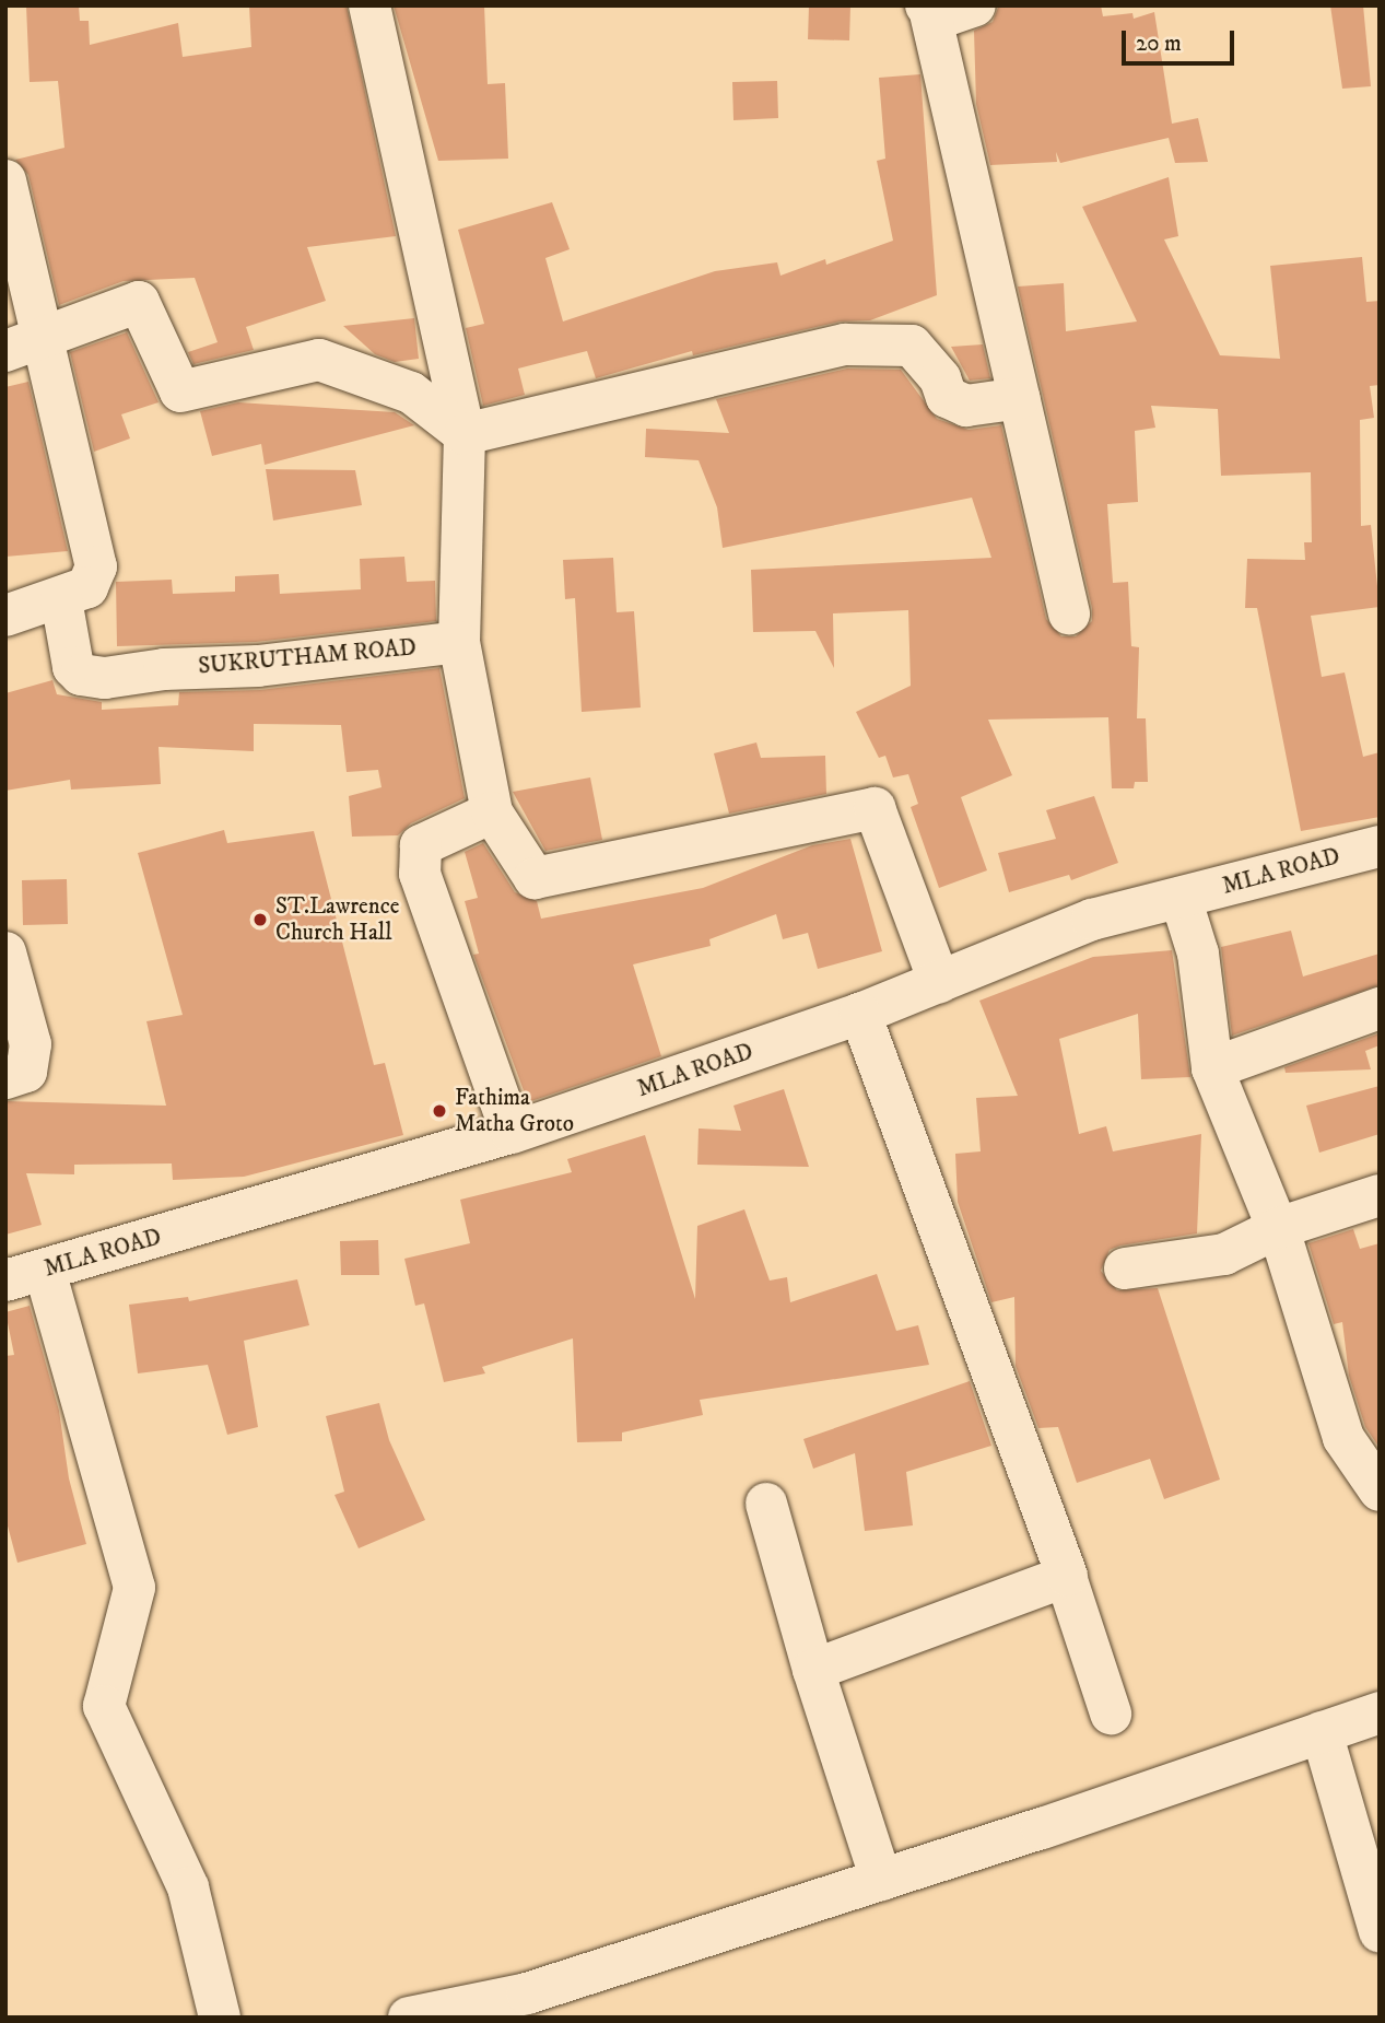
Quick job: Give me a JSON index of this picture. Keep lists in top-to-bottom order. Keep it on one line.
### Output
{"streets":{"street":["SUKRUTHAM ROAD","MLA ROAD"]},"places":["ST.Lawrence Church Hall","Fathima Matha Groto"],"scale_bar":"20 m"}
